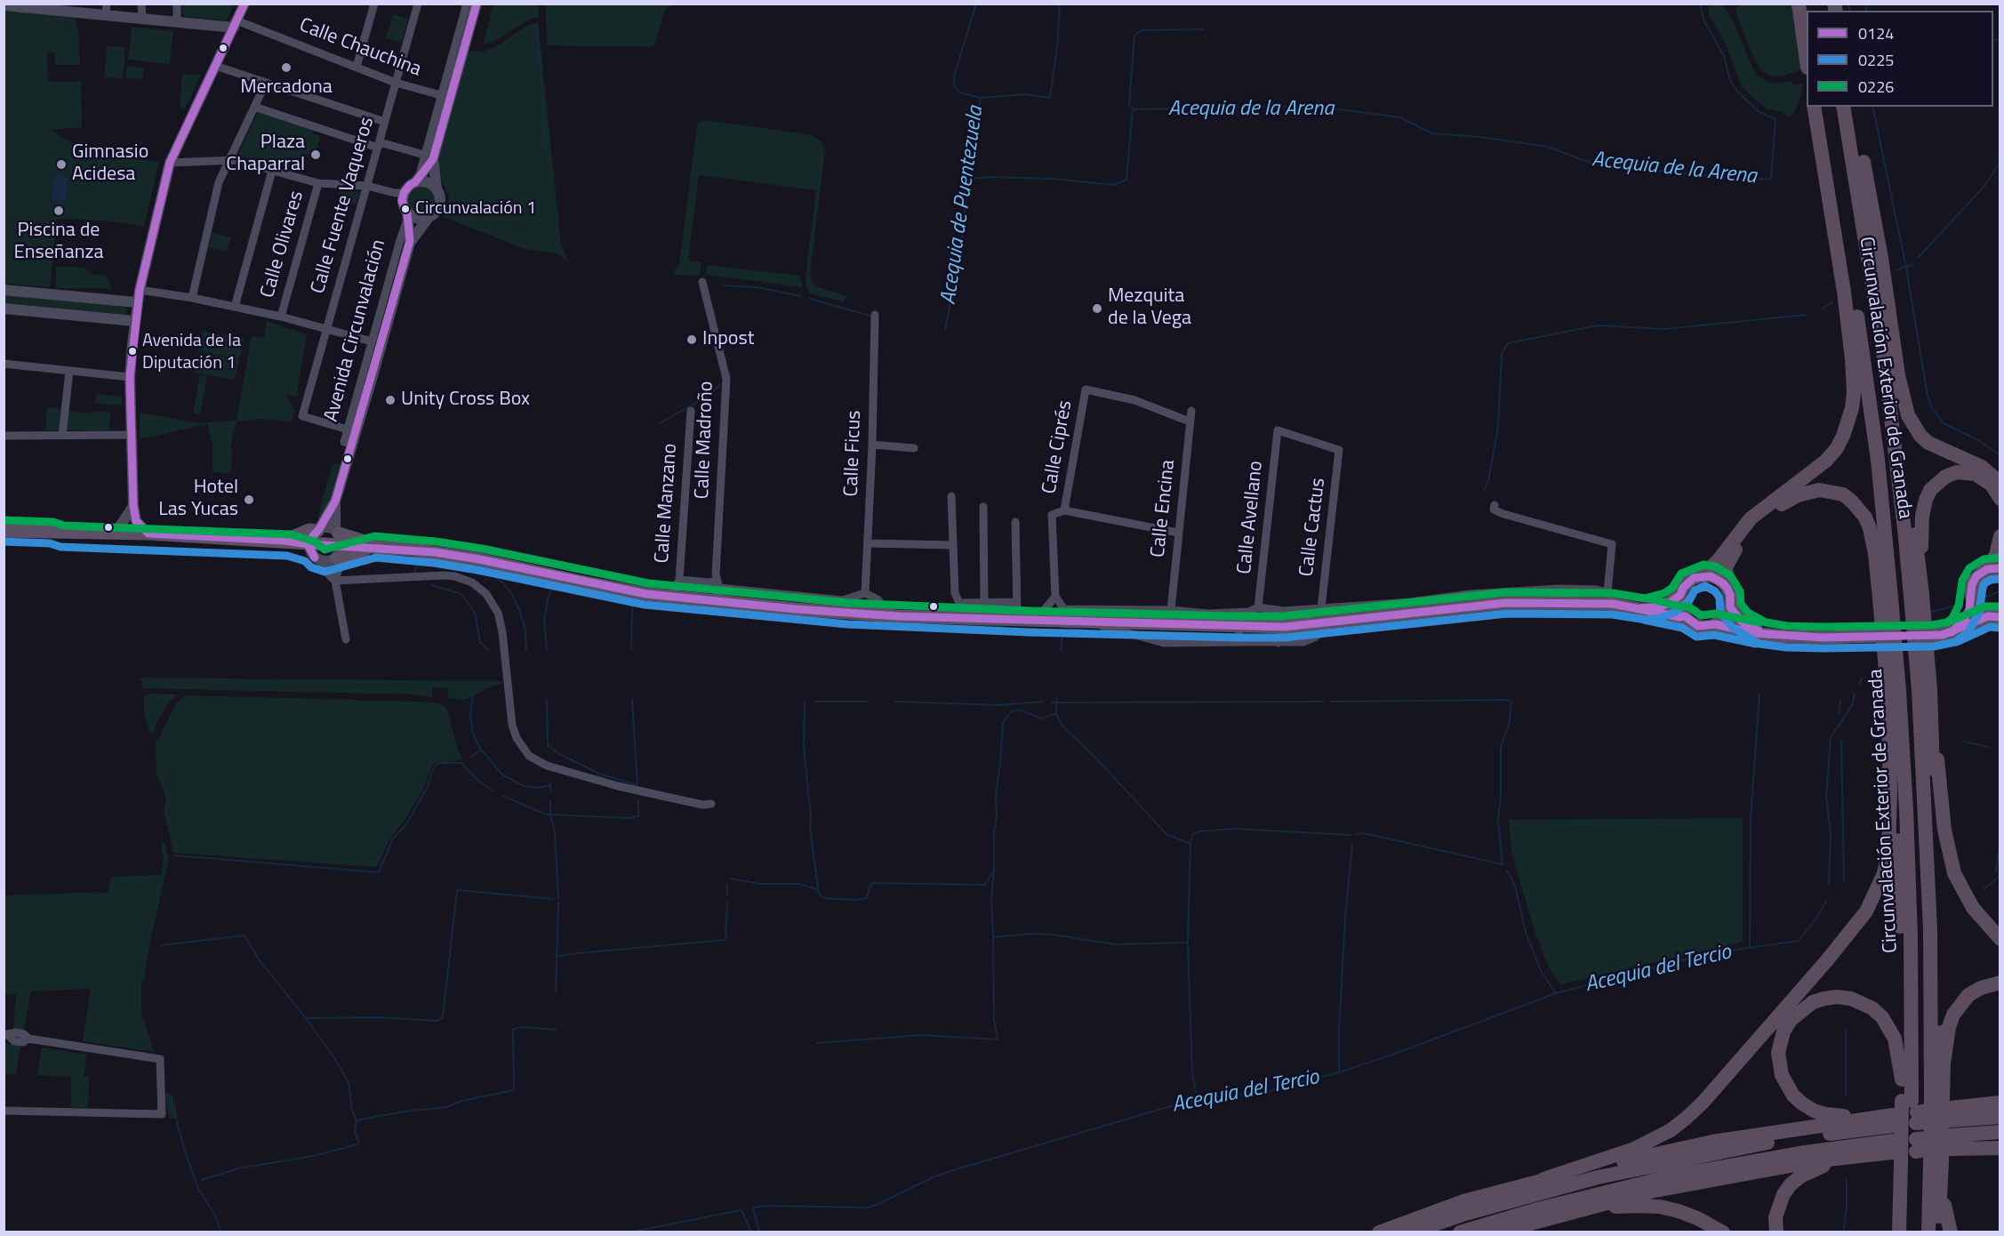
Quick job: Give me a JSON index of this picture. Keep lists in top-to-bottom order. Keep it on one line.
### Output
{"streets":{"highway":["Circunvalación Exterior de Granada"],"street":["Calle Chauchina","Calle Fuente Vaqueros","Calle Olivares","Avenida Circunvalación","Calle Madroño","Calle Ciprés","Calle Ficus","Calle Manzano","Calle Encina","Calle Avellano","Calle Cactus"]},"crossings":[["Calle Chauchina","Calle Fuente Vaqueros"],["Calle Fuente Vaqueros","Avenida Circunvalación"],["Calle Ciprés","Calle Encina"],["Calle Avellano","Calle Cactus"]],"water":["Acequia de la Arena","Acequia de Puentezuela","Acequia del Tercio"],"places":["Mercadona","Plaza Chaparral","Gimnasio Acidesa","Circunvalación 1","Piscina de Enseñanza","Mezquita de la Vega","Inpost","Avenida de la Diputación 1","Unity Cross Box","Hotel Las Yucas"],"lines":["transit line 0124","transit line 0226","transit line 0225"],"legend":["0124","0225","0226"]}
